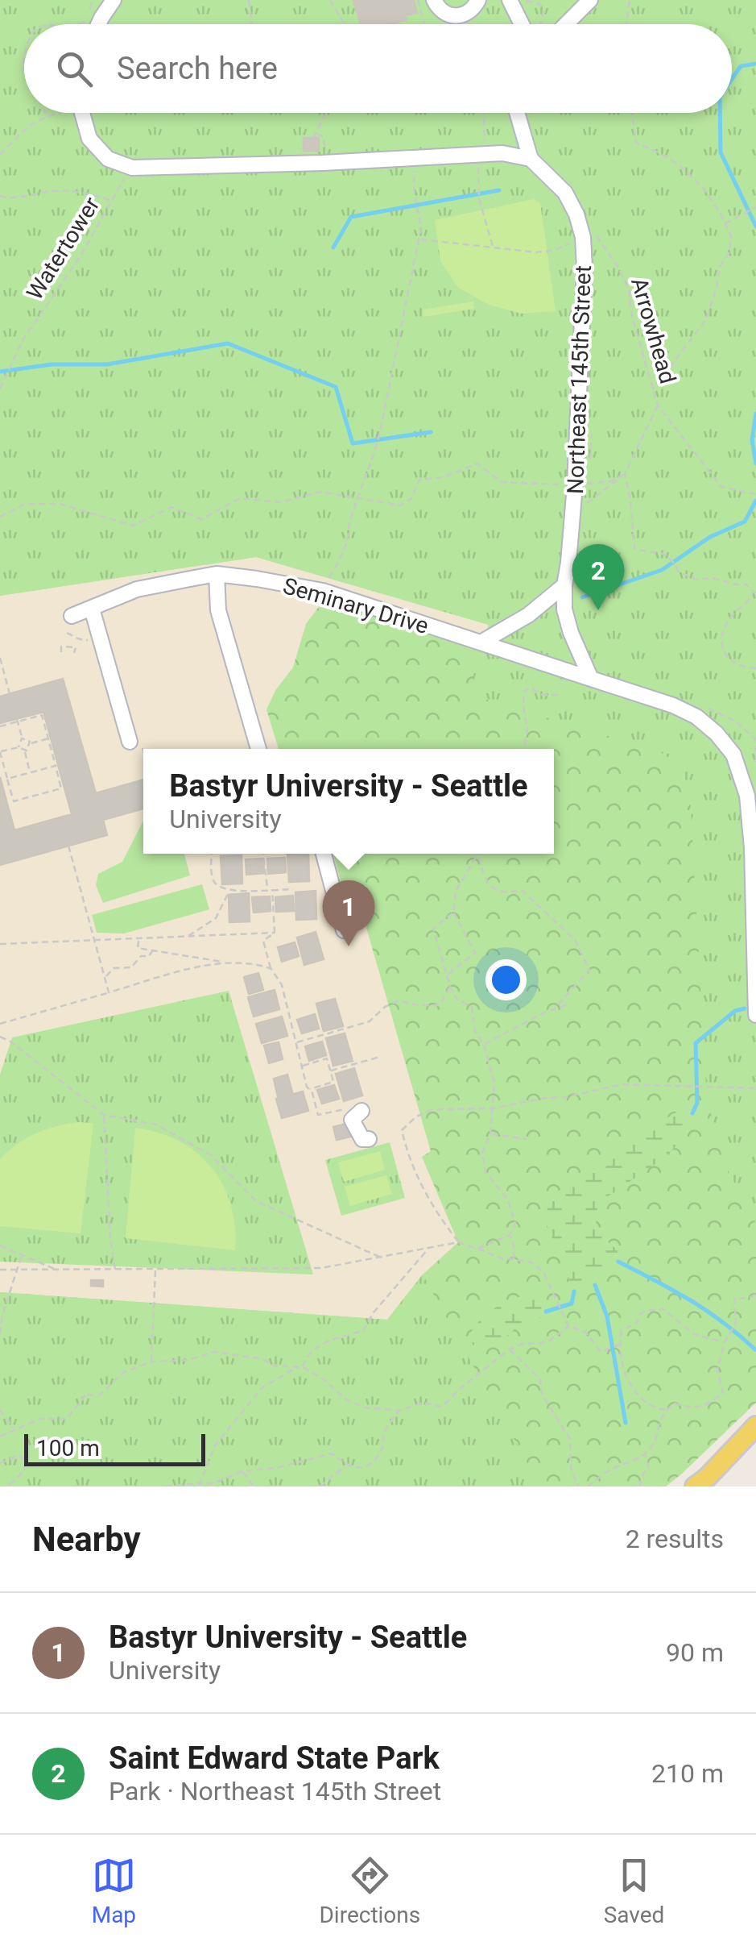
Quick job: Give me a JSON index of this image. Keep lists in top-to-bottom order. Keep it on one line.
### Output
{"streets":{"street":["Northeast 145th Street","Seminary Drive"],"path":["Watertower","Arrowhead"]},"crossings":[["Northeast 145th Street","Seminary Drive"]],"scale_bar":"100 m","page":{"search":"Search here","pins":["2","1"],"popup":["Bastyr University - Seattle","University"],"scale":"100 m","heading":["Nearby","2 results"],"list":[{"mark":"1","name":"Bastyr University - Seattle","note":"University","value":"90 m"},{"mark":"2","name":"Saint Edward State Park","note":"Park · Northeast 145th Street","value":"210 m"}],"nav":["Map","Directions","Saved"]}}
